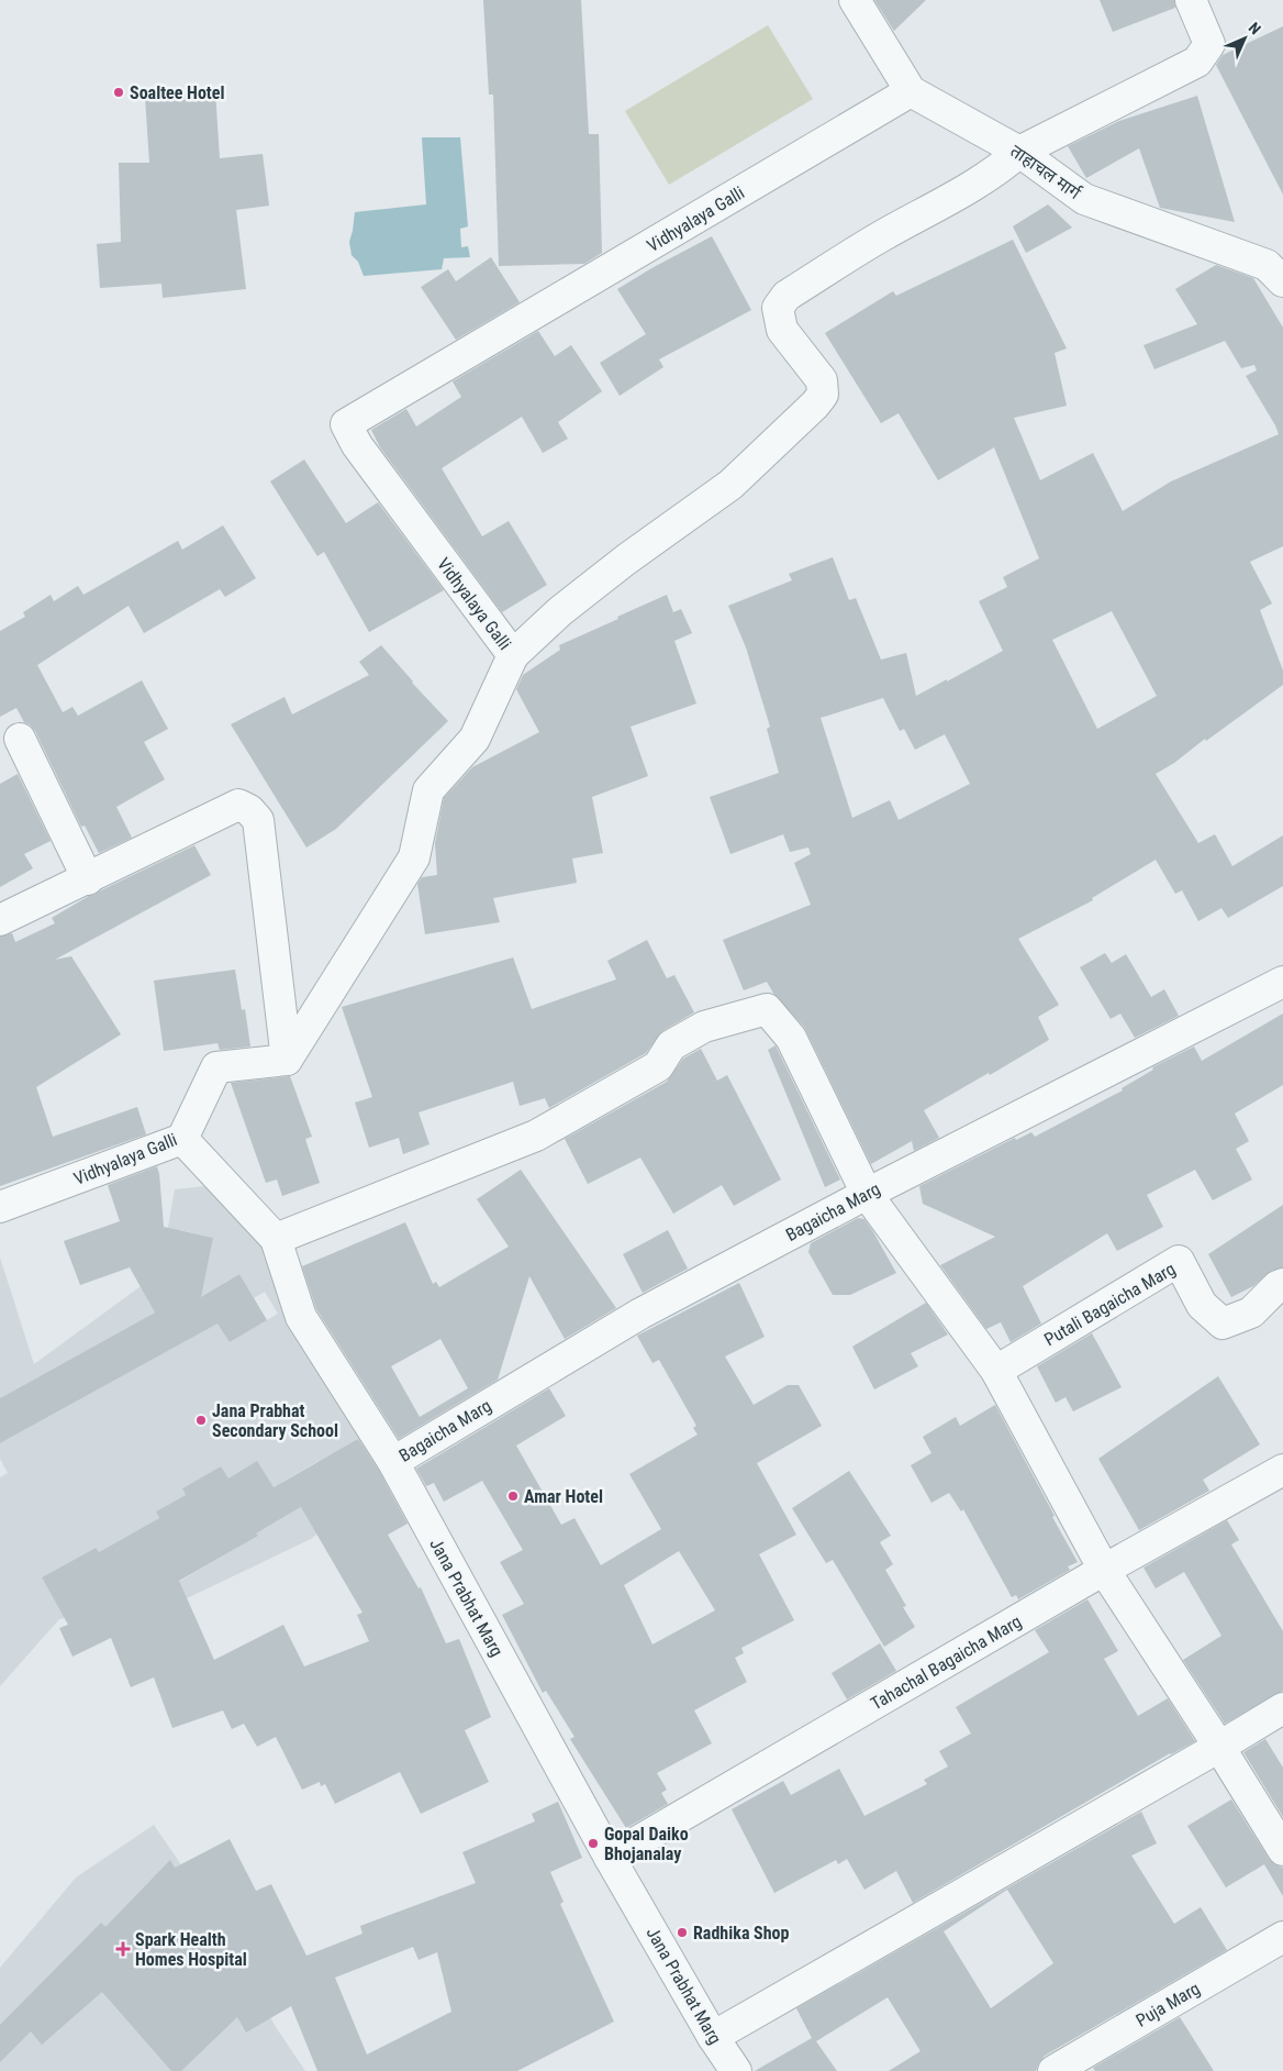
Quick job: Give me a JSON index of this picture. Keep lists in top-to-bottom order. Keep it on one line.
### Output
{"streets":{"street":["ताहाचल मार्ग","Vidhyalaya Galli","Bagaicha Marg","Putali Bagaicha Marg","Jana Prabhat Marg","Tahachal Bagaicha Marg","Puja Marg"]},"crossings":[["ताहाचल मार्ग","Vidhyalaya Galli"],["Vidhyalaya Galli","Jana Prabhat Marg"],["Bagaicha Marg","Jana Prabhat Marg"],["Jana Prabhat Marg","Tahachal Bagaicha Marg"]],"places":{"other":["Soaltee Hotel","Jana Prabhat Secondary School","Amar Hotel","Gopal Daiko Bhojanalay","Radhika Shop"],"health":["Spark Health Homes Hospital"]},"north":"top right"}
